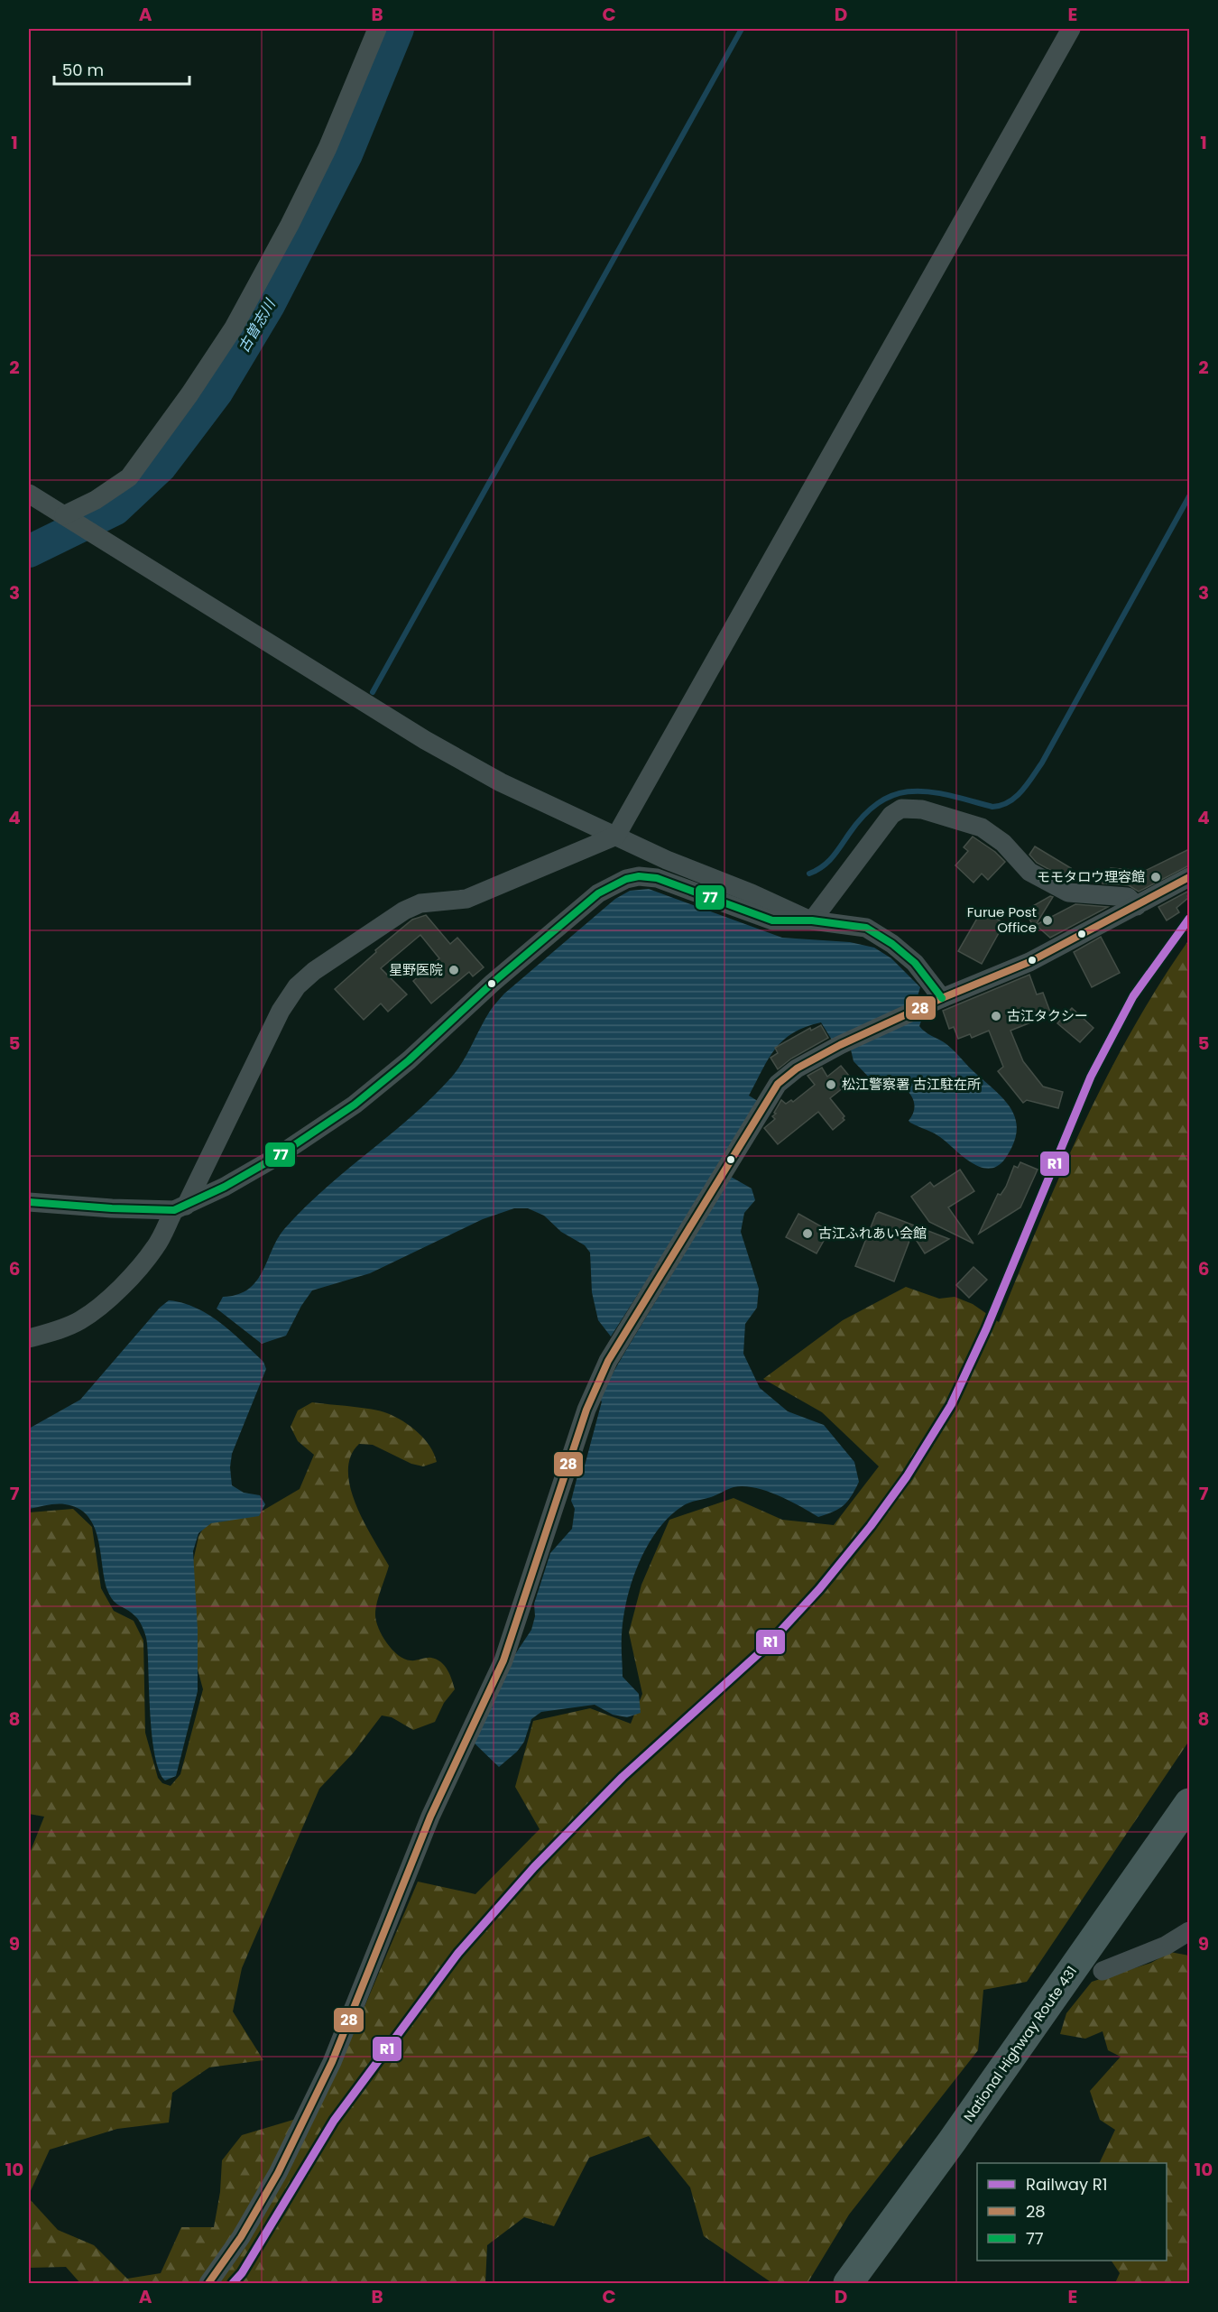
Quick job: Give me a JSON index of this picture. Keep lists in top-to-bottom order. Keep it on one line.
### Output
{"streets":{"highway":["National Highway Route 431"]},"water":["古曽志川"],"places":["モモタロウ理容館","Furue Post Office","星野医院","古江タクシー","松江警察署 古江駐在所","古江ふれあい会館"],"lines":["transit line 77","transit line 28","rail line R1"],"legend":["Railway R1","28","77"],"scale_bar":"50 m","grid":{"columns":["A","B","C","D","E"],"rows":["1","2","3","4","5","6","7","8","9","10"]}}
